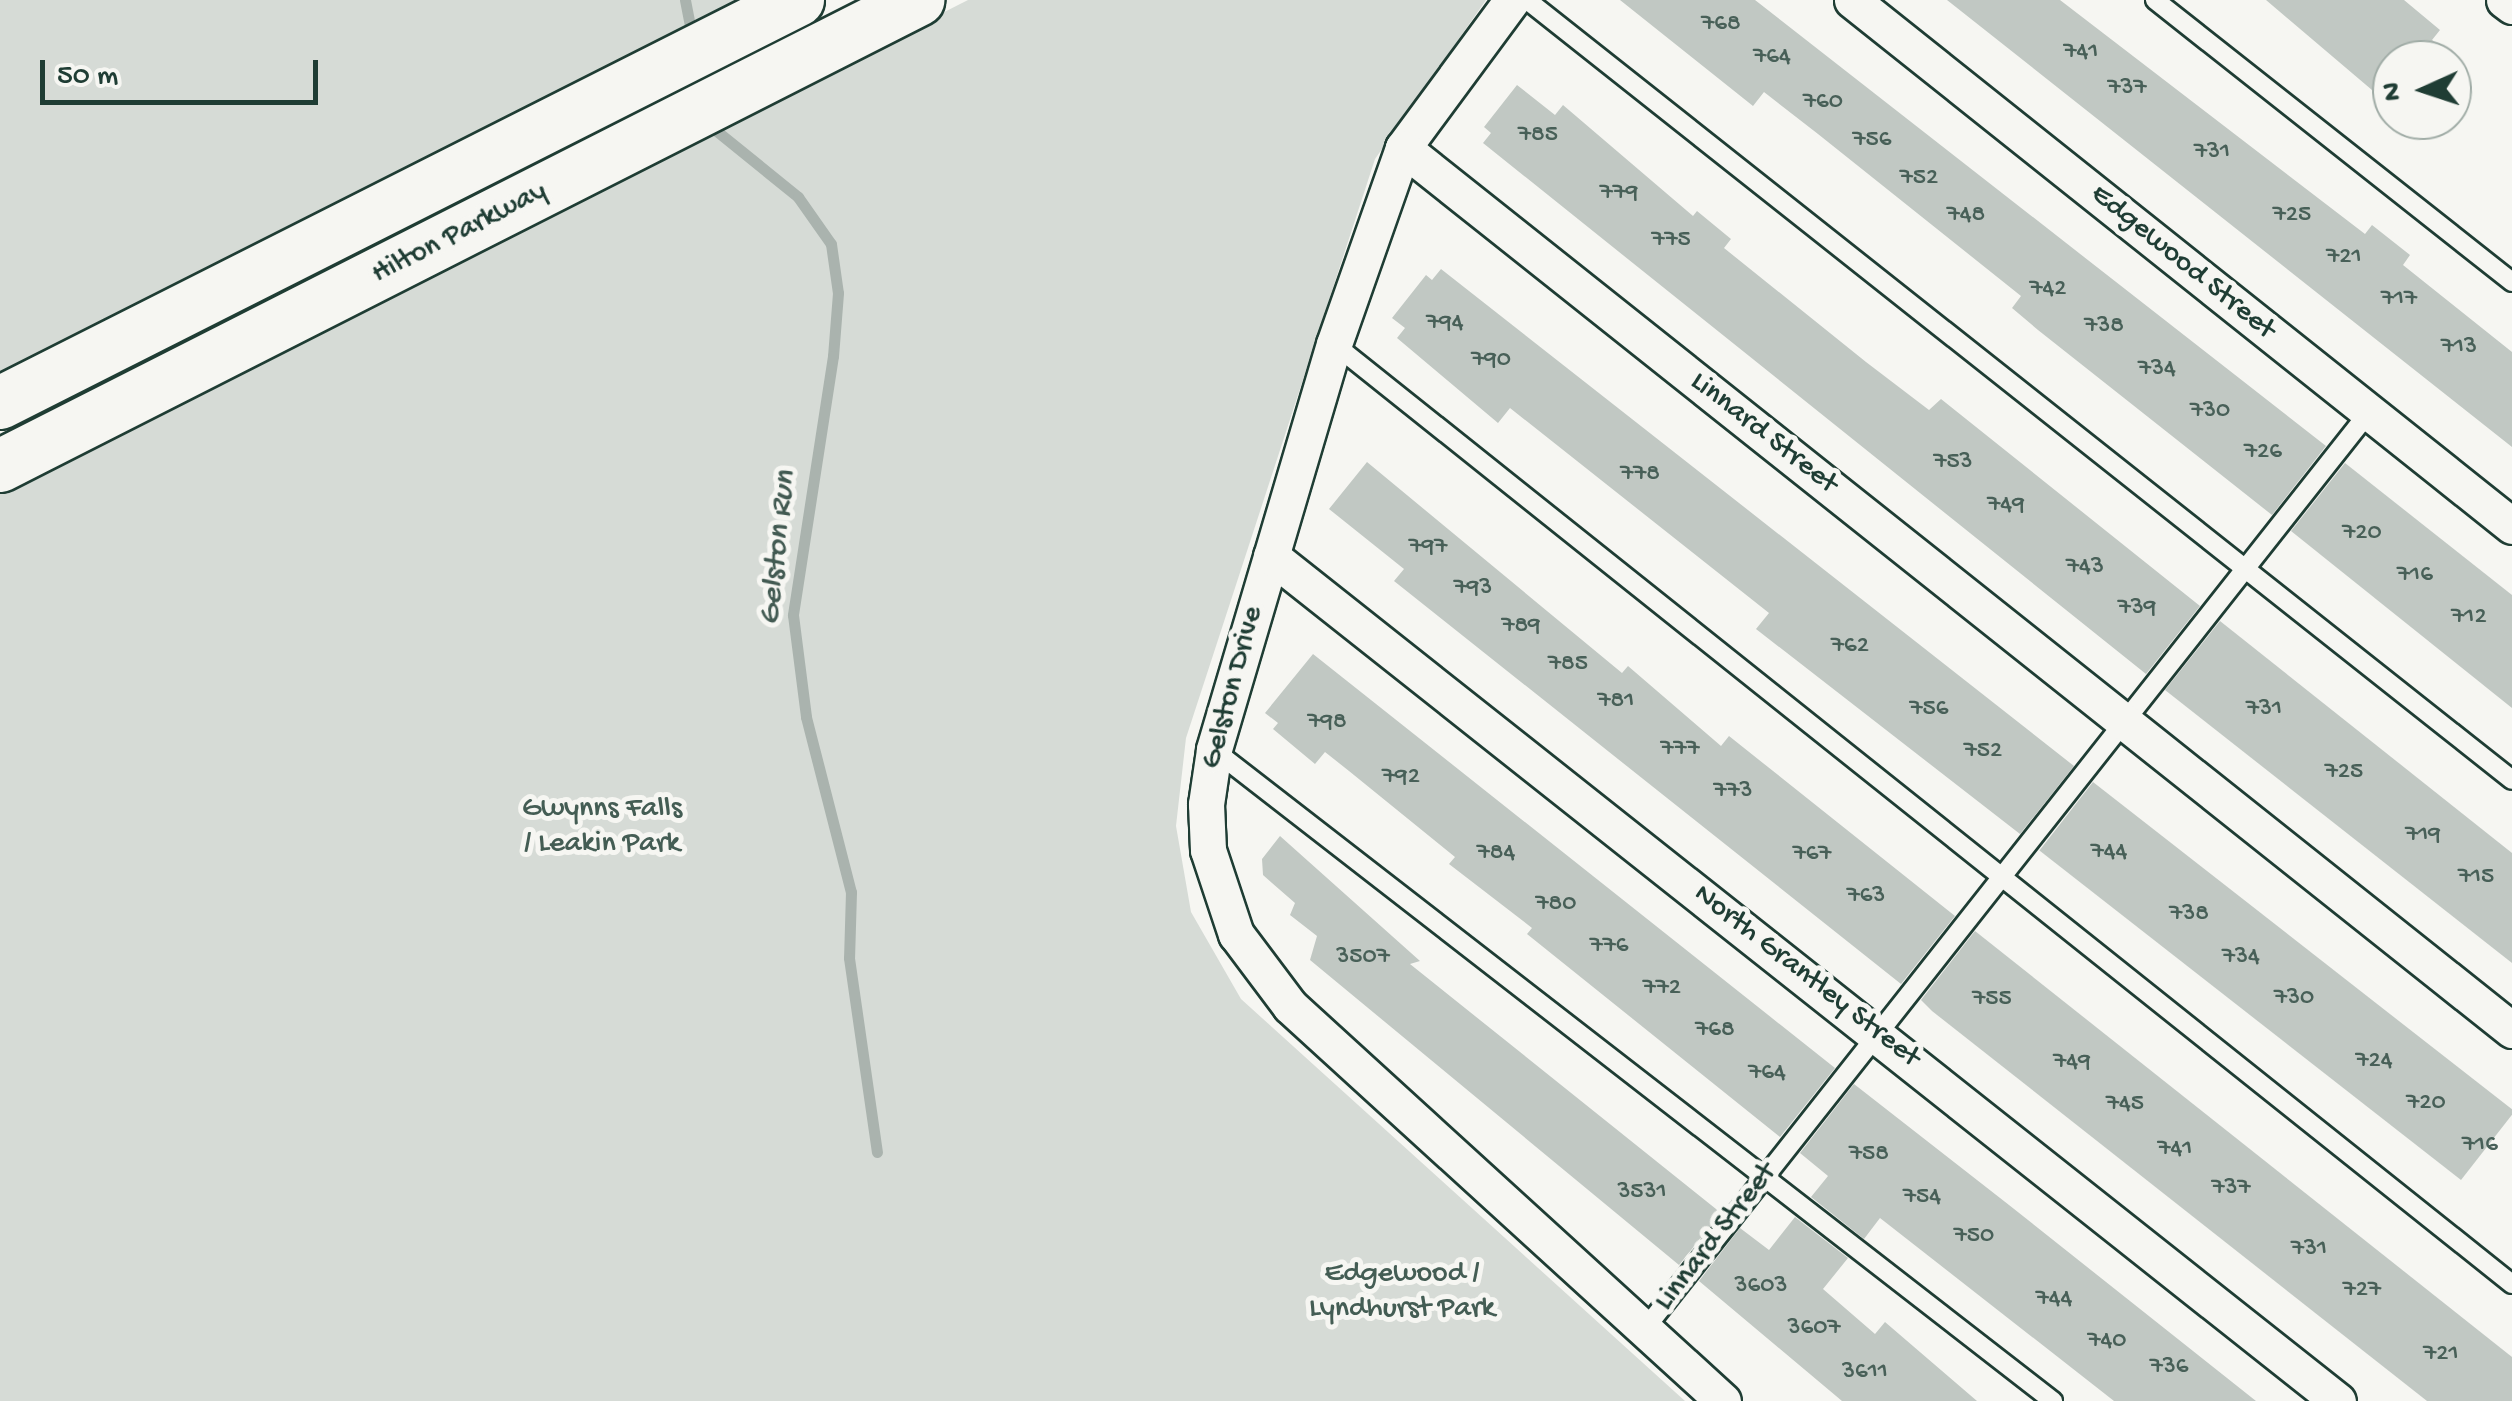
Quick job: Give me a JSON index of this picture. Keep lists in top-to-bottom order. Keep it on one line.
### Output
{"streets":{"main road":["Hilton Parkway"],"street":["Edgewood Street","Linnard Street","Gelston Drive","North Grantley Street"]},"crossings":[["Edgewood Street","Linnard Street"],["Linnard Street","Gelston Drive"],["Linnard Street","North Grantley Street"],["Gelston Drive","North Grantley Street"]],"water":["Gelston Run"],"parks":["Gwynns Falls / Leakin Park","Edgewood / Lyndhurst Park"],"house_numbers":["768","741","764","737","760","785","756","731","752","779","748","725","775","721","742","717","794","738","713","790","734","730","726","753","778","749","720","797","743","716","793","739","712","789","762","785","781","756","731","798","777","752","725","792","773","719","744","784","767","715","763","780","738","776","3507","734","772","730","755","768","724","749","764","720","745","716","741","758","737","3531","754","750","731","3603","727","744","3607","740","721","736","3611"],"scale_bar":"50 m","north":"left"}
